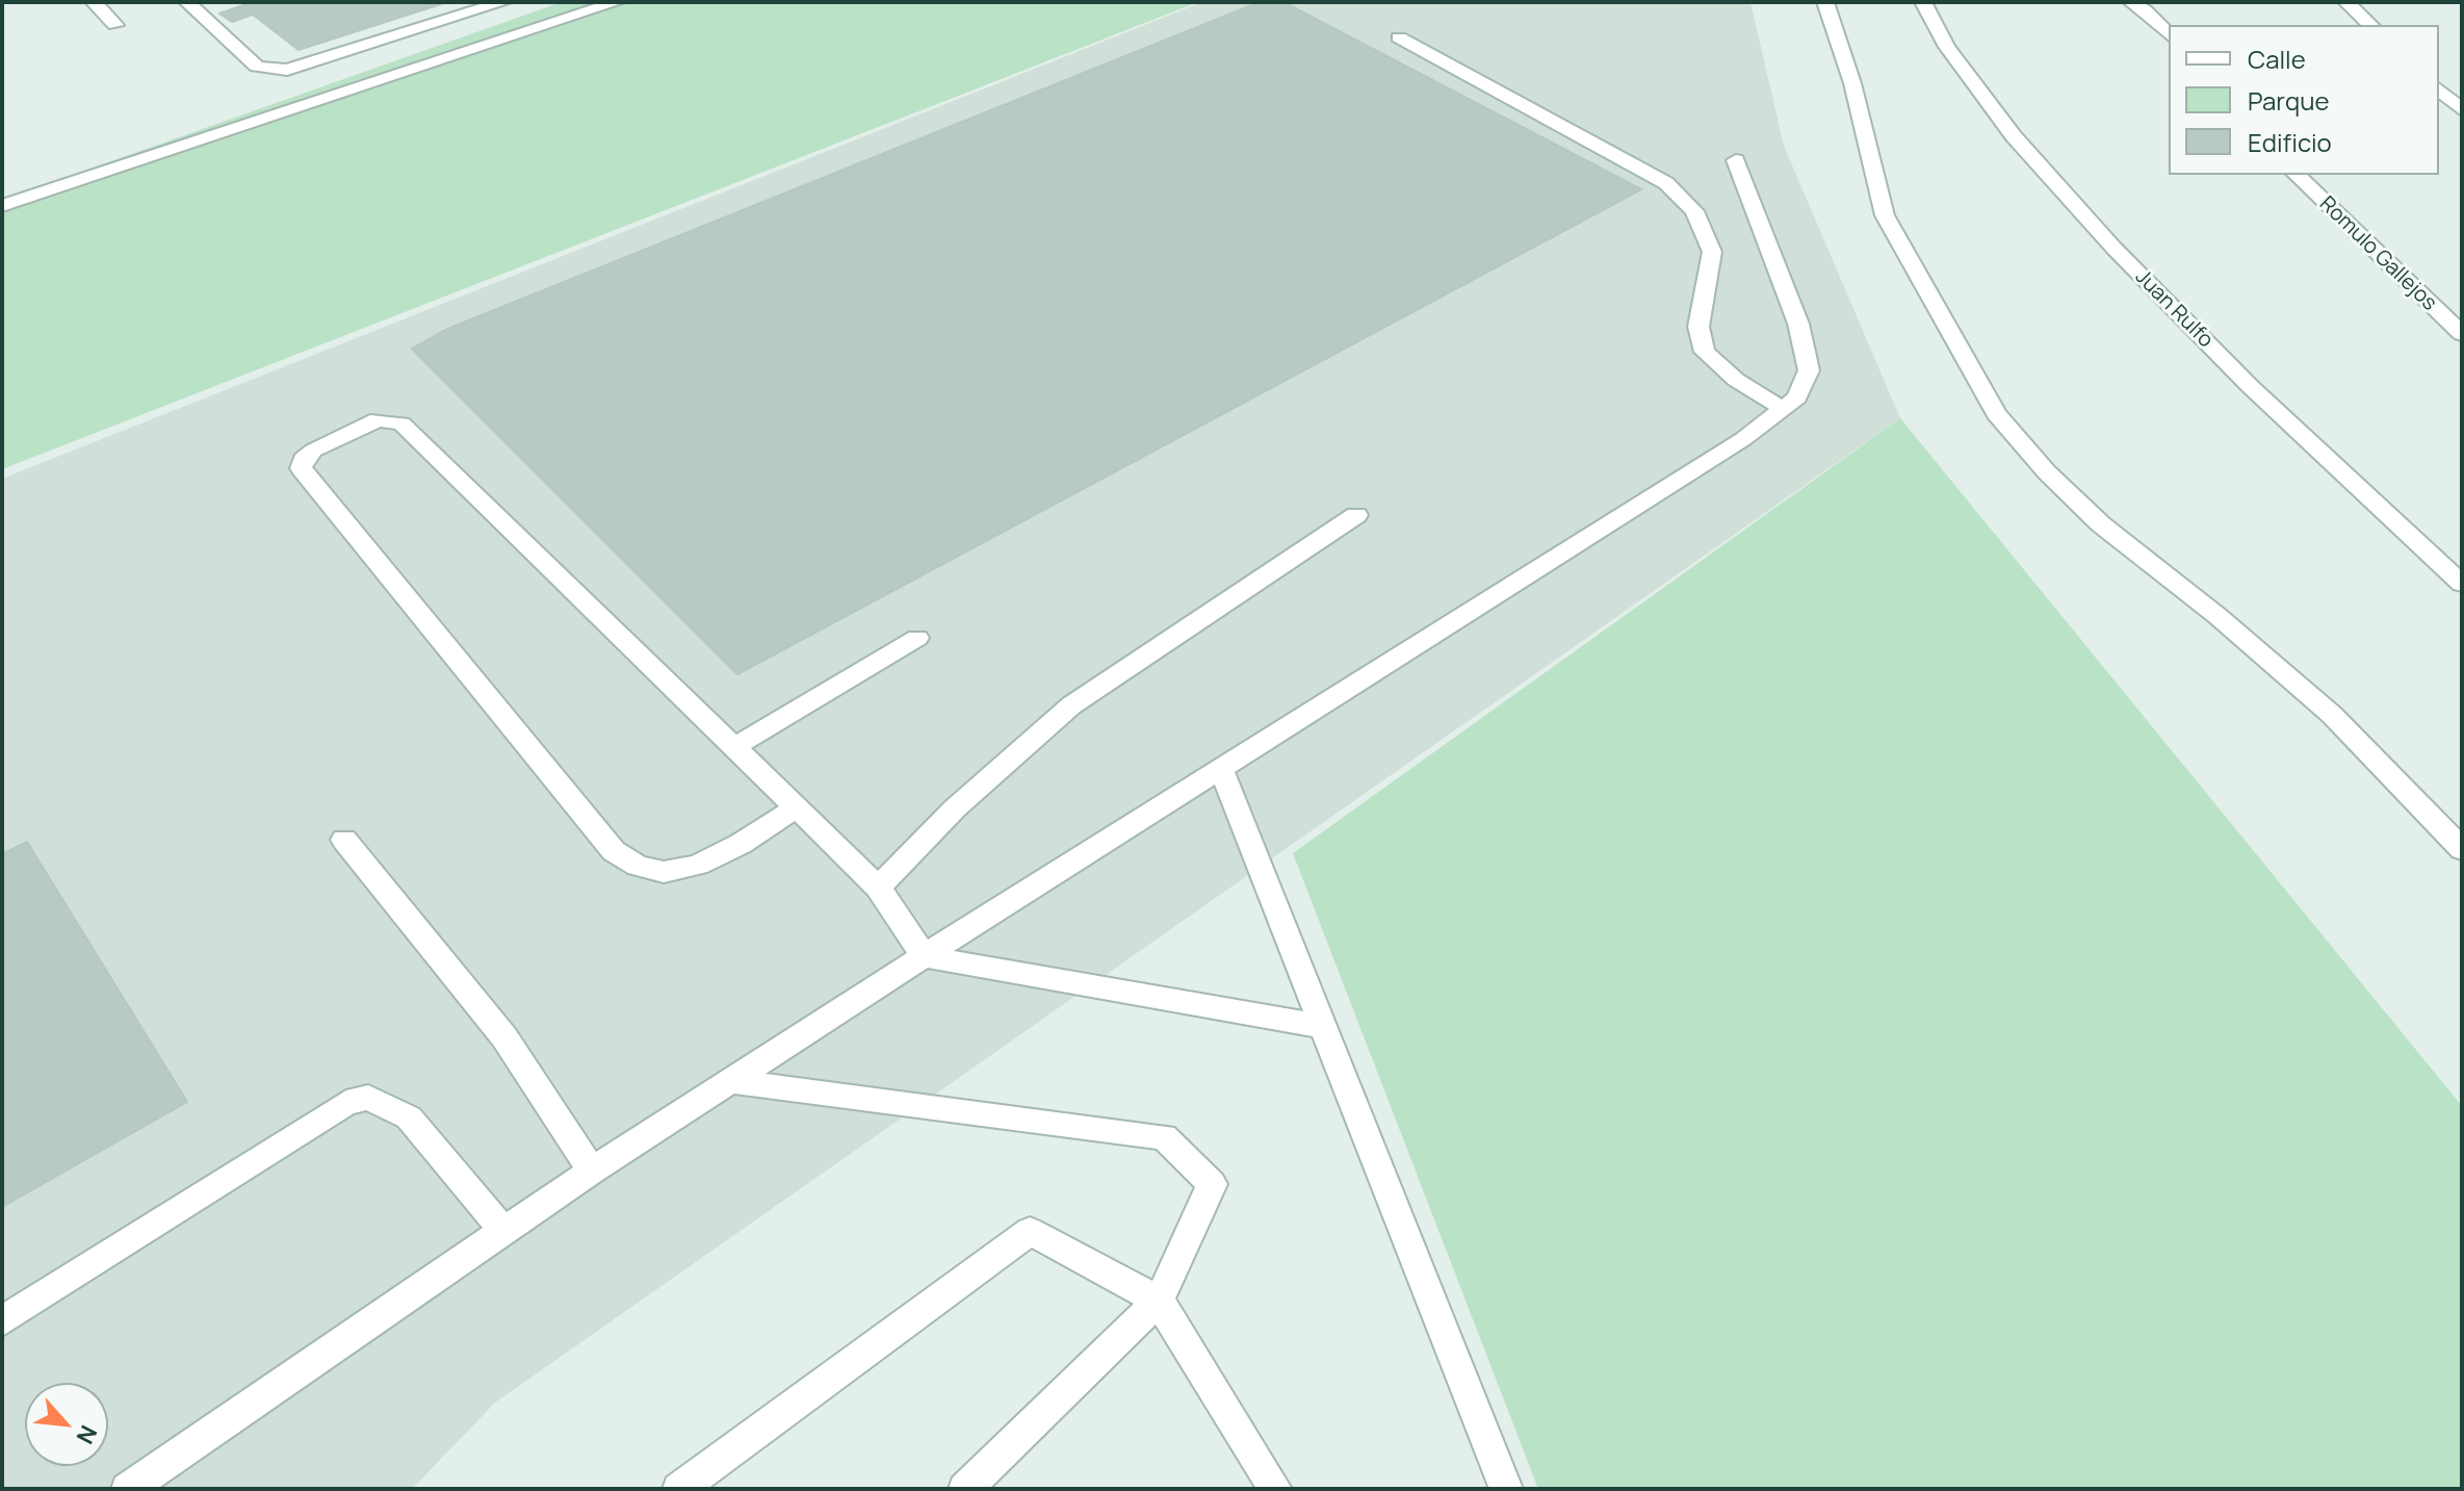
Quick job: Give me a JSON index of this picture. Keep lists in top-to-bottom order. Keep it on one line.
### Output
{"streets":{"street":["Romulo Gallejos","Juan Rulfo"]},"legend":["Calle","Parque","Edificio"],"north":"bottom right"}
